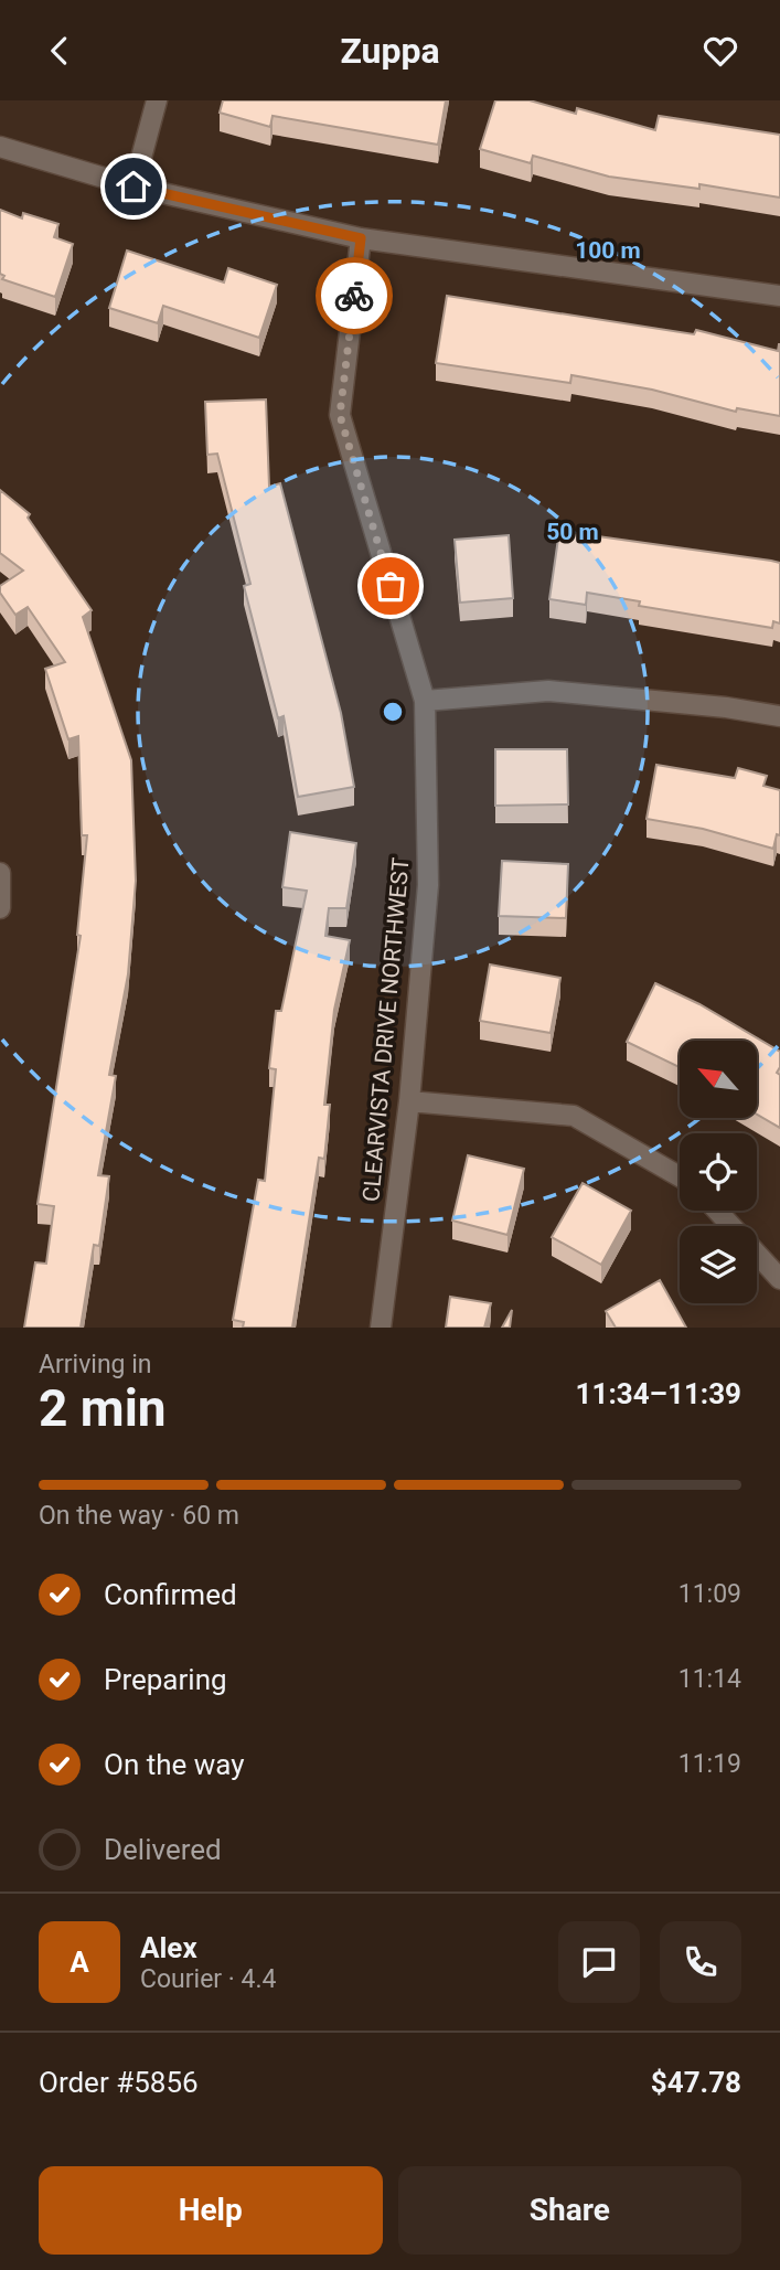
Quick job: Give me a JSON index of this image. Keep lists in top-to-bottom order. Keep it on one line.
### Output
{"streets":{"street":["CLEARVISTA DRIVE NORTHWEST"]},"north":"top left","page":{"header":"Zuppa","heading":["2 min","Arriving in","11:34–11:39"],"panel":["Alex","Courier · 4.4","Order #5856","$47.78"],"bar":"On the way · 60 m","list":[["Confirmed","11:09"],["Preparing","11:14"],["On the way","11:19"],"Delivered"],"round":"A","buttons":["Help","Share"]},"rings":["100 m","50 m"]}
